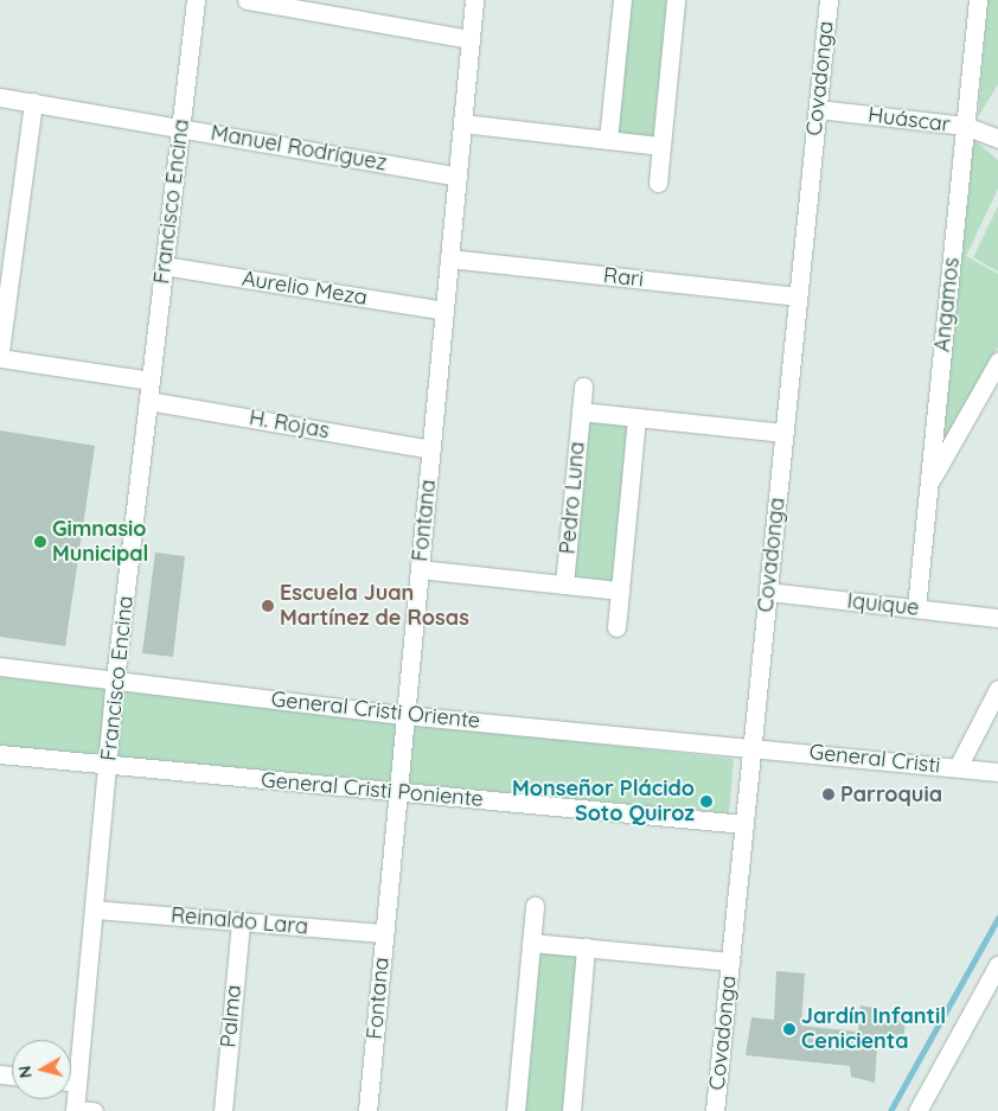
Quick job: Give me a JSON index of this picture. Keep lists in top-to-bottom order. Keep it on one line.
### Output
{"streets":{"street":["Covadonga","Huáscar","Manuel Rodríguez","Francisco Encina","Rari","Aurelio Meza","Angamos","H. Rojas","Pedro Luna","Fontana","Iquique","General Cristi Oriente","General Cristi","General Cristi Poniente","Reinaldo Lara","Palma"]},"crossings":[["Covadonga","Huáscar"],["Covadonga","Rari"],["Covadonga","Pedro Luna"],["Covadonga","Iquique"],["Covadonga","General Cristi Oriente"],["Covadonga","General Cristi"],["Covadonga","General Cristi Poniente"],["Huáscar","Angamos"],["Manuel Rodríguez","Francisco Encina"],["Manuel Rodríguez","Fontana"],["Francisco Encina","Aurelio Meza"],["Francisco Encina","H. Rojas"],["Francisco Encina","General Cristi Oriente"],["Francisco Encina","General Cristi Poniente"],["Francisco Encina","Reinaldo Lara"],["Rari","Fontana"],["Aurelio Meza","Fontana"],["Angamos","Iquique"],["H. Rojas","Fontana"],["Pedro Luna","Fontana"],["Fontana","General Cristi Oriente"],["Fontana","General Cristi Poniente"],["Fontana","Reinaldo Lara"],["General Cristi Oriente","General Cristi"],["Reinaldo Lara","Palma"]],"places":["Gimnasio Municipal","Escuela Juan Martínez de Rosas","Parroquia","Monseñor Plácido Soto Quiroz","Jardín Infantil Cenicienta"],"north":"left"}
